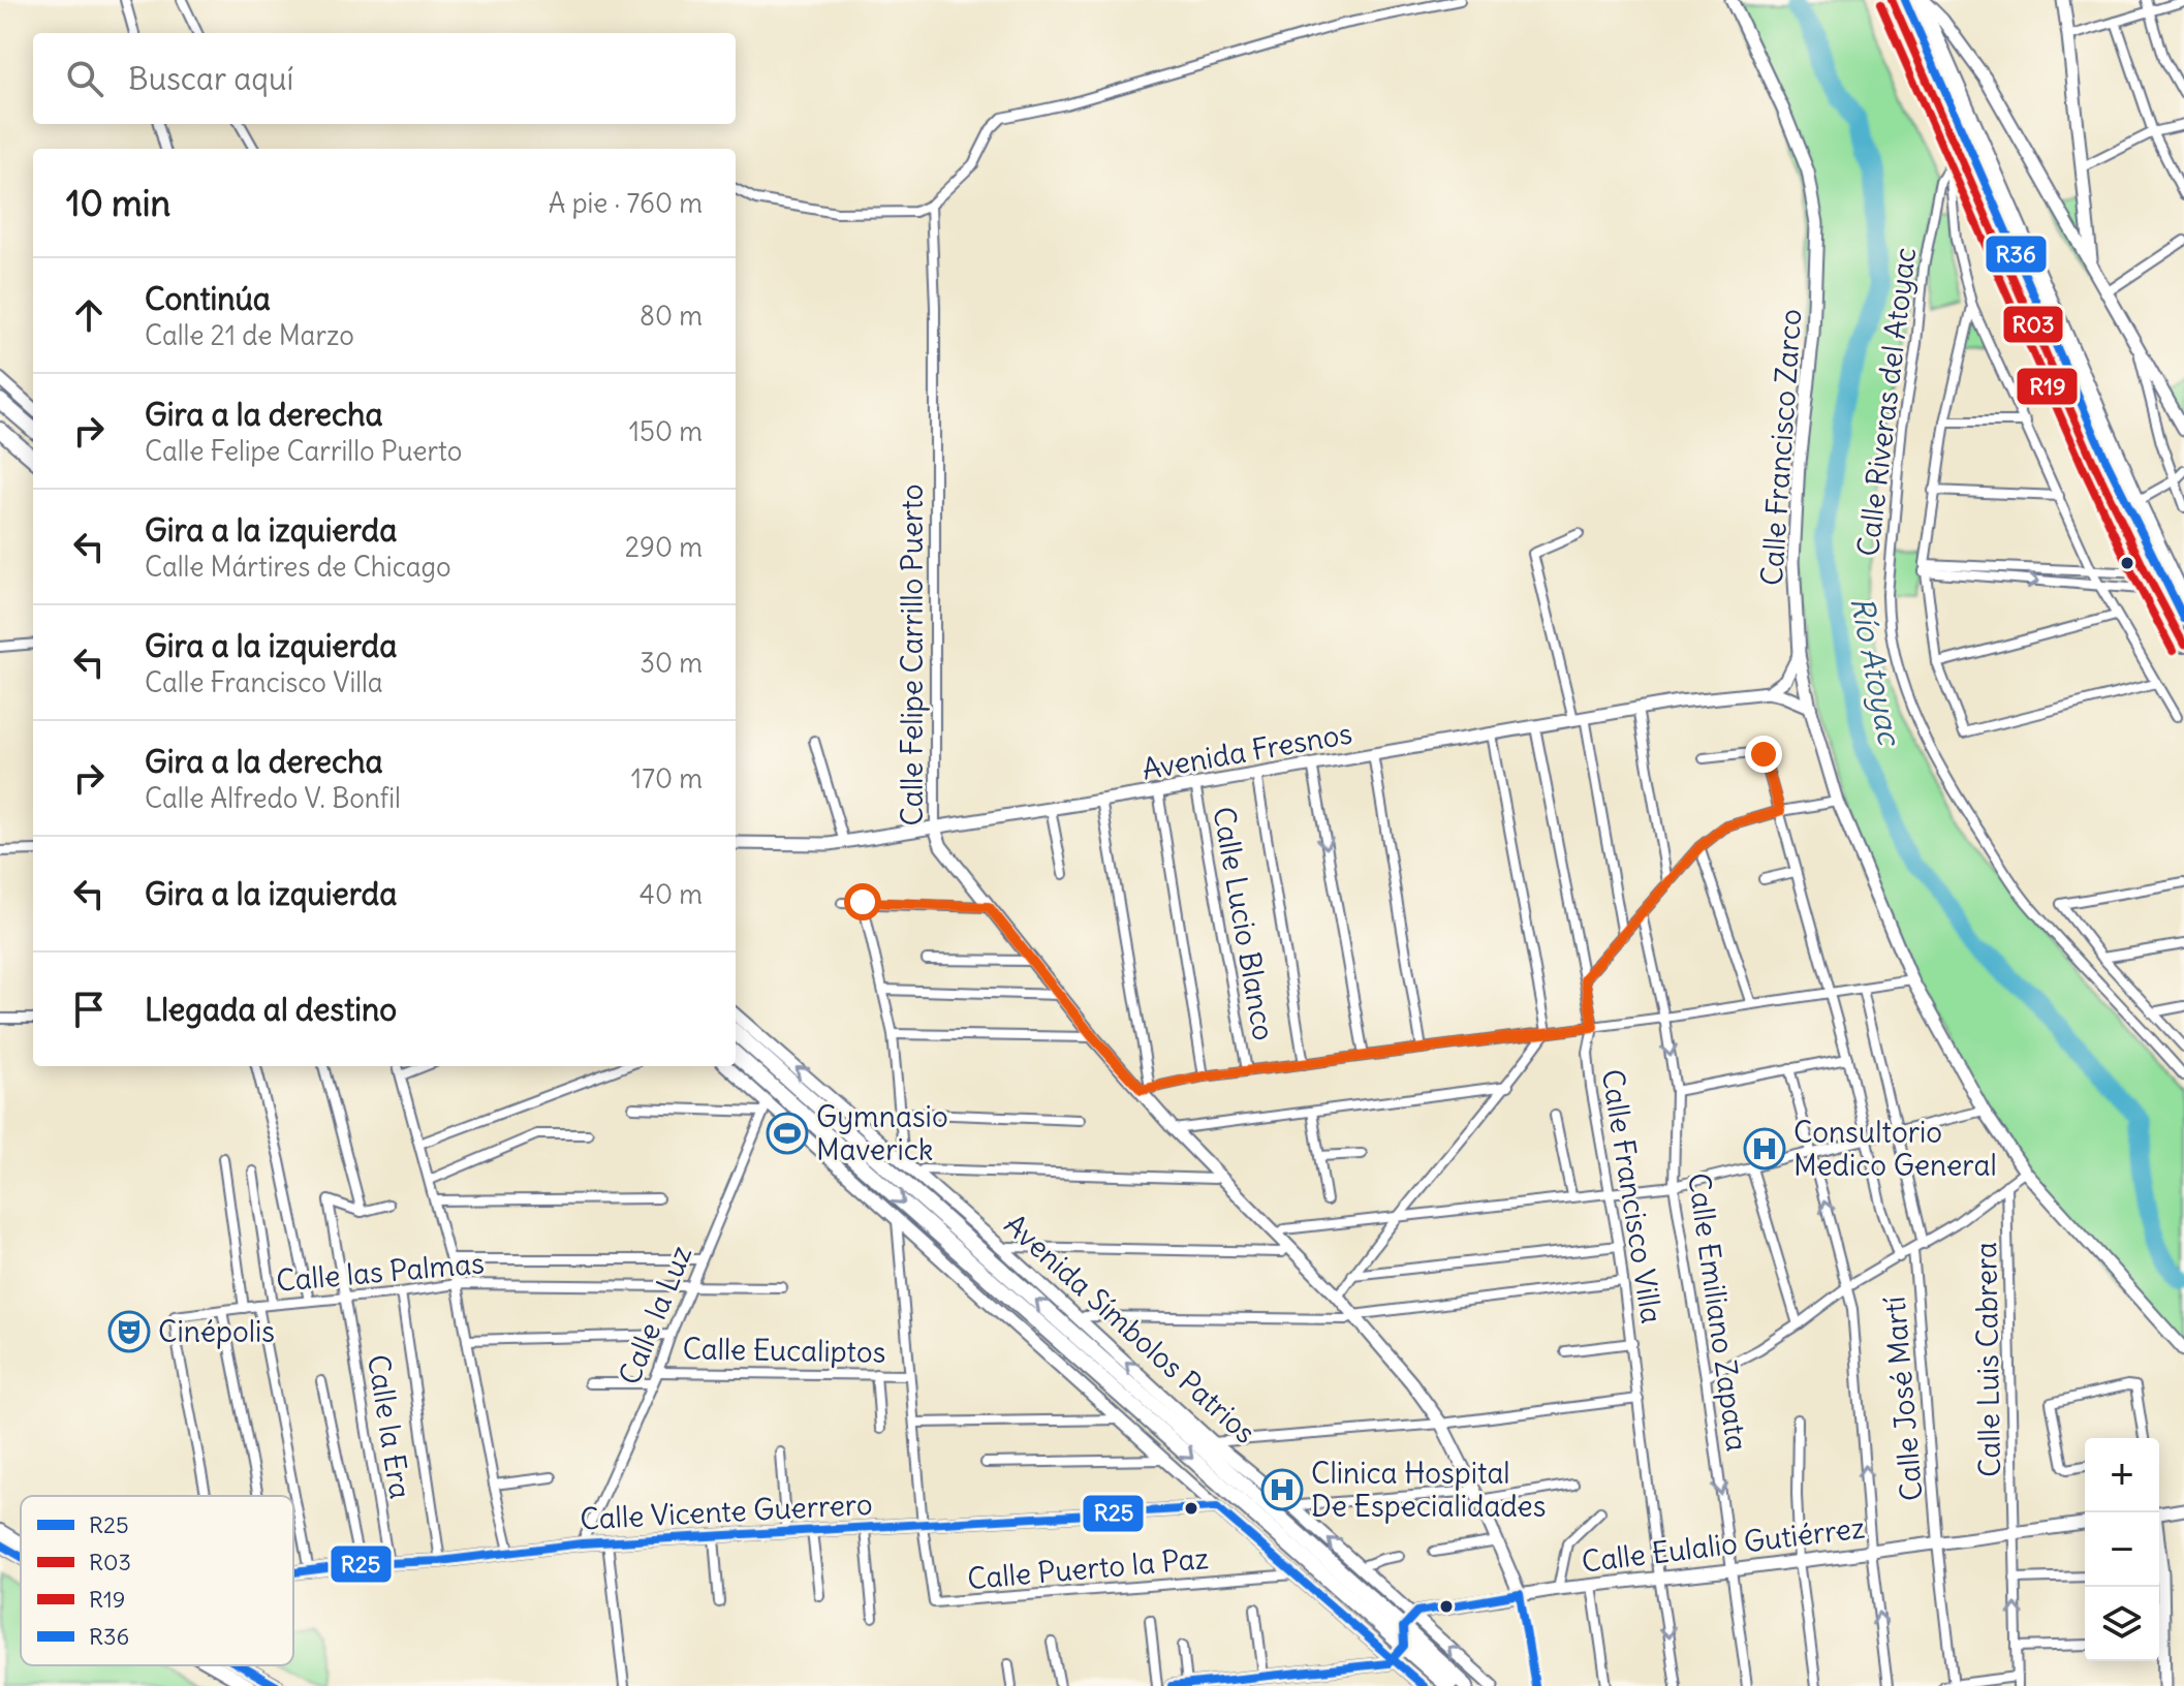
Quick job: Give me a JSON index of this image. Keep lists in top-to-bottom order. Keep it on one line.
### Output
{"streets":{"main road":["Avenida Símbolos Patrios"],"street":["Calle Riveras del Atoyac","Calle Francisco Zarco","Calle Felipe Carrillo Puerto","Avenida Fresnos","Calle Lucio Blanco","Calle Francisco Villa","Calle las Palmas","Calle Emiliano Zapata","Calle la Luz","Calle Eucaliptos","Calle Luis Cabrera","Calle José Martí","Calle la Era","Calle Vicente Guerrero","Calle Eulalio Gutiérrez","Calle Puerto la Paz"]},"crossings":[["Calle Francisco Zarco","Avenida Fresnos"],["Calle Felipe Carrillo Puerto","Avenida Fresnos"],["Calle Felipe Carrillo Puerto","Calle Eulalio Gutiérrez"],["Avenida Fresnos","Calle Lucio Blanco"],["Avenida Fresnos","Calle Francisco Villa"],["Calle Francisco Villa","Calle Eulalio Gutiérrez"],["Calle las Palmas","Calle la Luz"],["Calle las Palmas","Calle la Era"],["Calle Emiliano Zapata","Calle Eulalio Gutiérrez"],["Calle la Luz","Avenida Símbolos Patrios"],["Calle la Luz","Calle Eucaliptos"],["Calle la Luz","Calle Vicente Guerrero"],["Avenida Símbolos Patrios","Calle Vicente Guerrero"],["Avenida Símbolos Patrios","Calle Eulalio Gutiérrez"],["Avenida Símbolos Patrios","Calle Puerto la Paz"],["Calle Luis Cabrera","Calle Eulalio Gutiérrez"],["Calle José Martí","Calle Eulalio Gutiérrez"],["Calle la Era","Calle Vicente Guerrero"],["Calle Vicente Guerrero","Calle Puerto la Paz"]],"water":["Río Atoyac"],"places":{"sports":["Gymnasio Maverick"],"hospital":["Consultorio Medico General","Clinica Hospital De Especialidades"],"theatre":["Cinépolis"]},"lines":["transit line R03","transit line R36","transit line R19","transit line R25"],"legend":["R25","R03","R19","R36"],"page":{"search":"Buscar aquí","heading":["10 min","A pie · 760 m"],"list":[["Continúa","Calle 21 de Marzo","80 m"],["Gira a la derecha","Calle Felipe Carrillo Puerto","150 m"],["Gira a la izquierda","Calle Mártires de Chicago","290 m"],["Gira a la izquierda","Calle Francisco Villa","30 m"],["Gira a la derecha","Calle Alfredo V. Bonfil","170 m"],["Gira a la izquierda","40 m"],"Llegada al destino"],"map_buttons":["+","−"]}}
